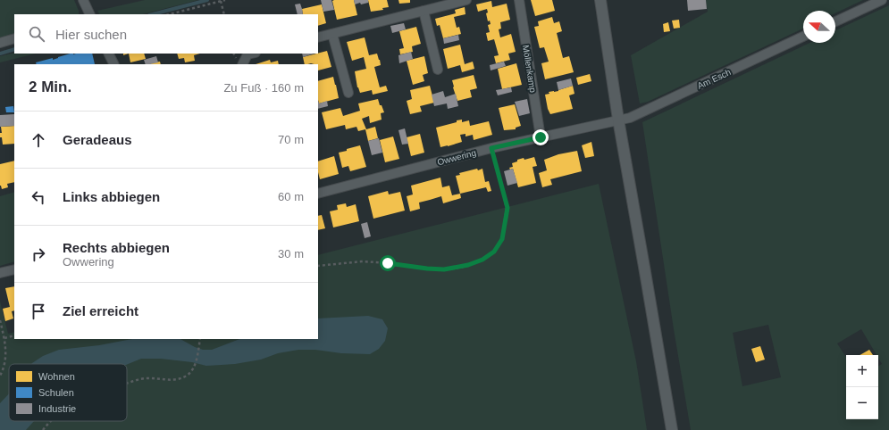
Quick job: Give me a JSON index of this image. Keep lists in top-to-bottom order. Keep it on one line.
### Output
{"streets":{"street":["Möllenkamp","Am Esch","Owwering"]},"crossings":[["Möllenkamp","Owwering"],["Am Esch","Owwering"]],"legend":["Wohnen","Schulen","Industrie"],"north":"left","page":{"search":"Hier suchen","heading":["2 Min.","Zu Fuß · 160 m"],"list":[["Geradeaus","70 m"],["Links abbiegen","60 m"],["Rechts abbiegen","Owwering","30 m"],"Ziel erreicht"],"map_buttons":["+","−"]}}
